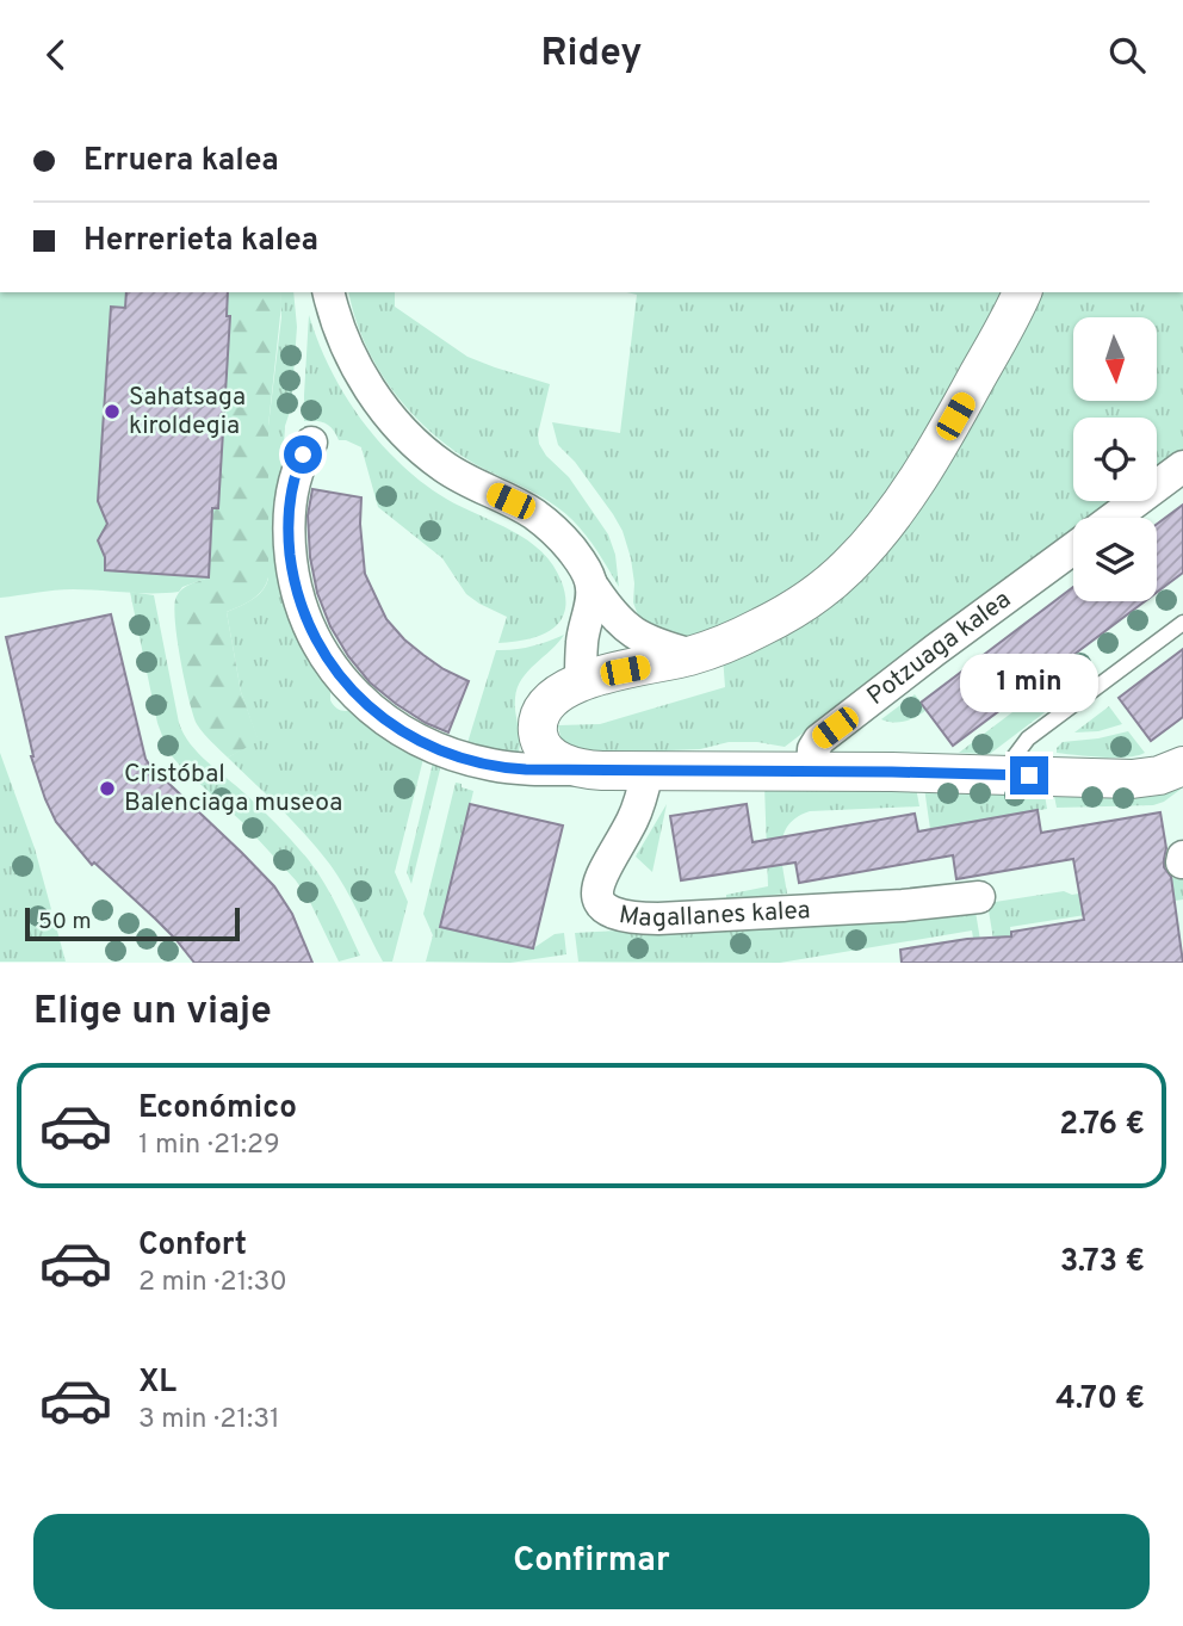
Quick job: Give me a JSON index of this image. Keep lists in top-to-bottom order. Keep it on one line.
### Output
{"streets":{"street":["Potzuaga kalea","Magallanes kalea"]},"places":["Sahatsaga kiroldegia","Cristóbal Balenciaga museoa"],"scale_bar":"50 m","north":"bottom","page":{"header":"Ridey","banner":["Erruera kalea","Herrerieta kalea"],"bubble":"1 min","scale":"50 m","heading":"Elige un viaje","list":[{"name":"Económico","note":"1 min · 21:29","value":"2.76 €"},{"name":"Confort","note":"2 min · 21:30","value":"3.73 €"},{"name":"XL","note":"3 min · 21:31","value":"4.70 €"}],"buttons":"Confirmar"}}
